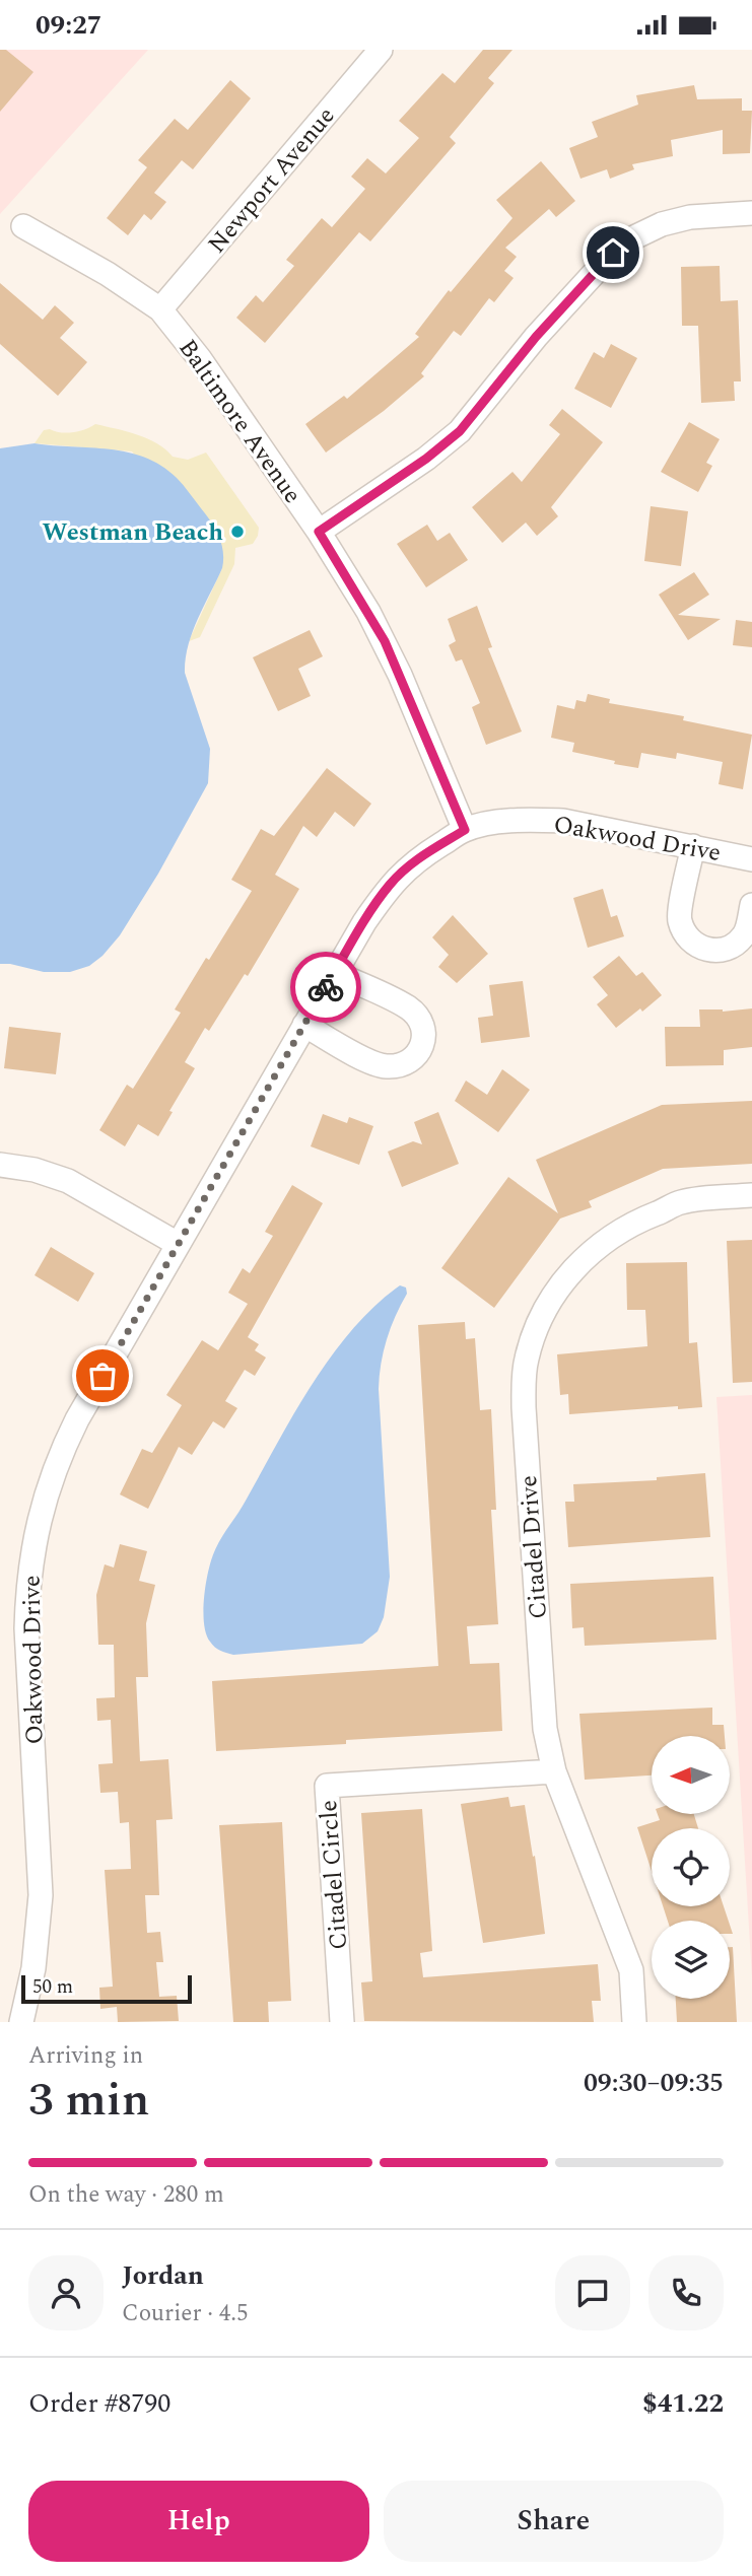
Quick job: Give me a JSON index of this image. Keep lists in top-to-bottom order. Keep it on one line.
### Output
{"streets":{"street":["Newport Avenue","Baltimore Avenue","Oakwood Drive","Citadel Drive","Citadel Circle"]},"crossings":[["Newport Avenue","Baltimore Avenue"],["Baltimore Avenue","Oakwood Drive"],["Citadel Drive","Citadel Circle"]],"places":["Westman Beach"],"scale_bar":"50 m","north":"left","page":{"status":"09:27","scale":"50 m","heading":["3 min","Arriving in","09:30–09:35"],"panel":["Jordan","Courier · 4.5","Order #8790","$41.22"],"bar":"On the way · 280 m","buttons":["Help","Share"]}}
